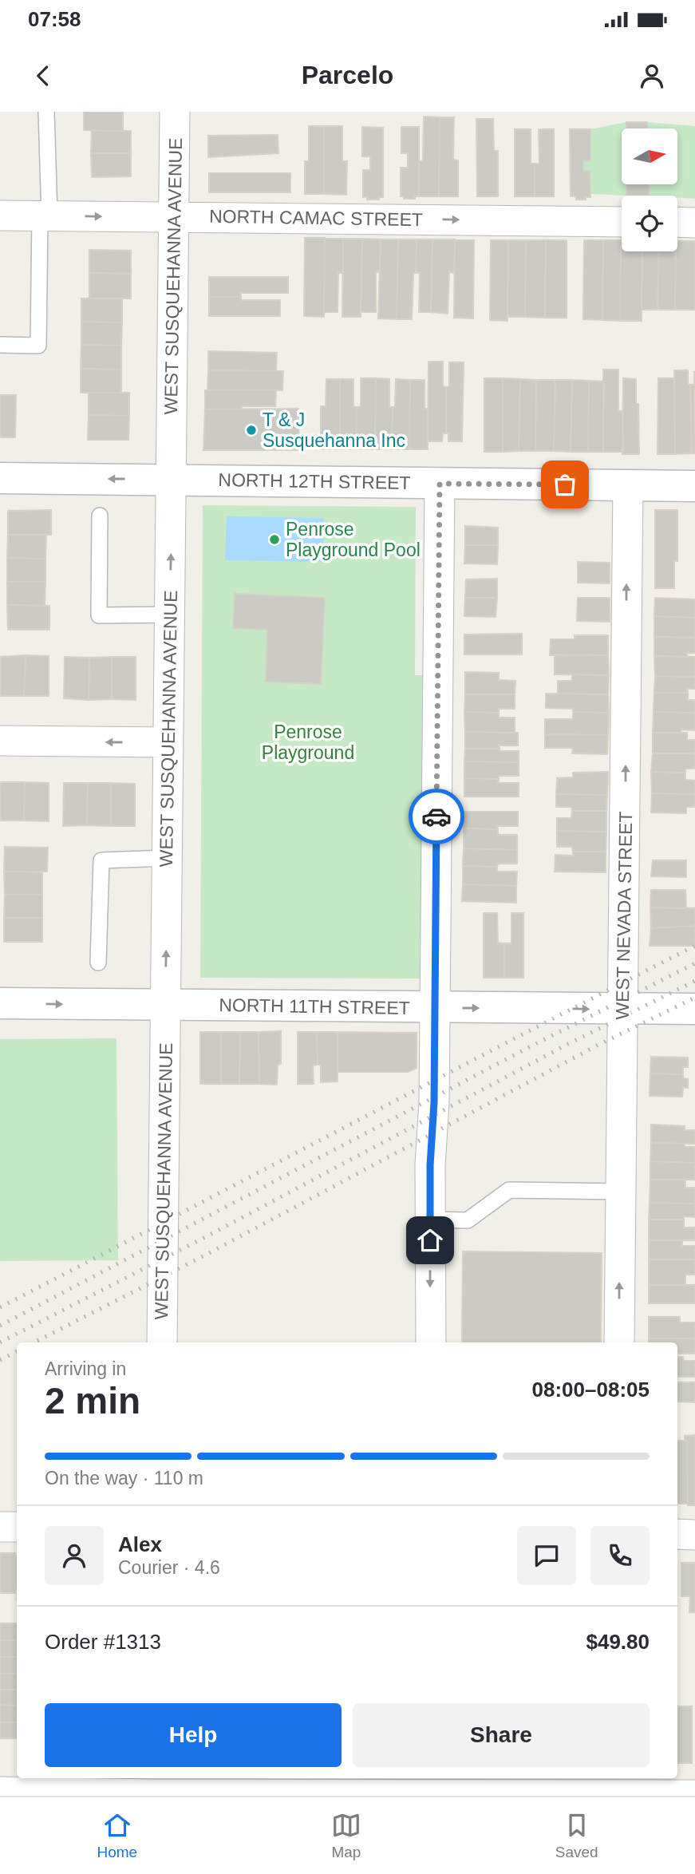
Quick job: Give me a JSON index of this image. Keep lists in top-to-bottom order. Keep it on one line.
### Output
{"streets":{"main road":["NORTH 12TH STREET","NORTH 11TH STREET"],"street":["NORTH CAMAC STREET","WEST SUSQUEHANNA AVENUE","WEST NEVADA STREET"]},"crossings":[["NORTH CAMAC STREET","WEST SUSQUEHANNA AVENUE"],["WEST SUSQUEHANNA AVENUE","NORTH 12TH STREET"],["WEST SUSQUEHANNA AVENUE","NORTH 11TH STREET"],["NORTH 12TH STREET","WEST NEVADA STREET"],["WEST NEVADA STREET","NORTH 11TH STREET"]],"one_way":["NORTH CAMAC STREET","NORTH 11TH STREET"],"parks":["Penrose Playground"],"places":["T & J Susquehanna Inc","Penrose Playground Pool"],"north":"right","page":{"status":"07:58","header":"Parcelo","heading":["2 min","Arriving in","08:00–08:05"],"panel":["Alex","Courier · 4.6","Order #1313","$49.80"],"bar":"On the way · 110 m","buttons":["Help","Share"],"tabs":["Home","Map","Saved"]}}
